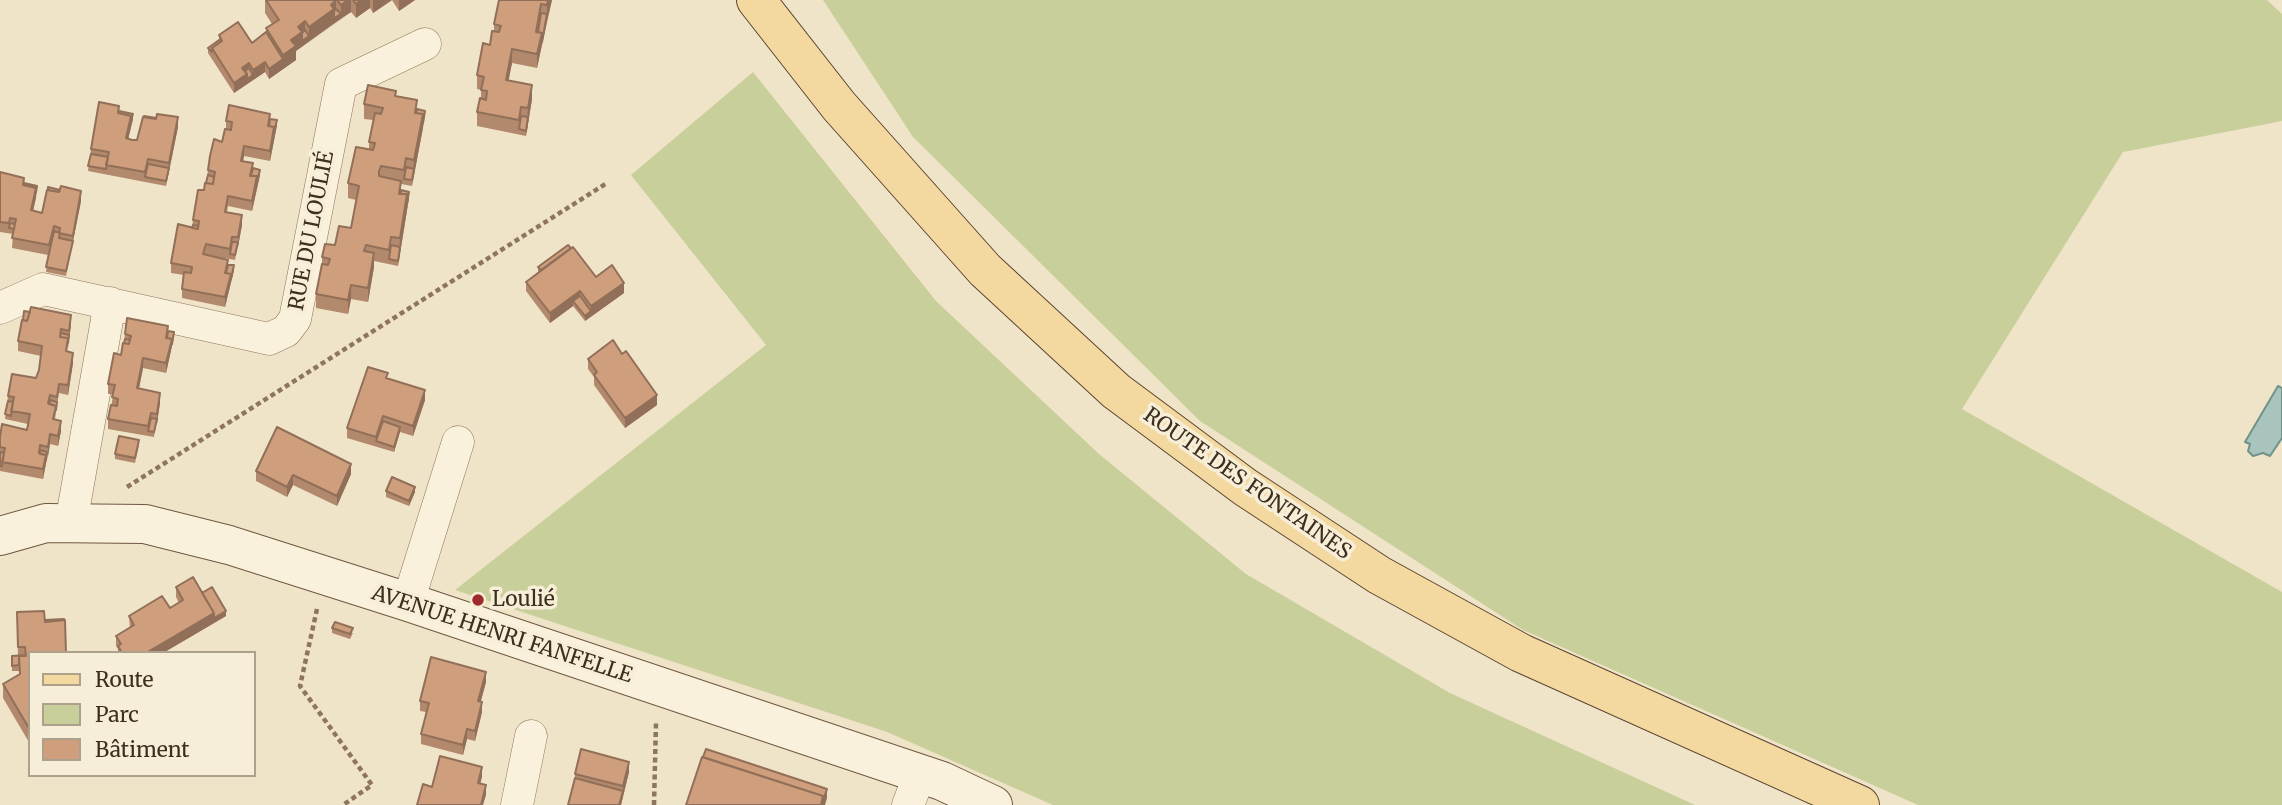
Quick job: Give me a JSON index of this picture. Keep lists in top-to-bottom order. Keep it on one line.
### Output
{"streets":{"main road":["ROUTE DES FONTAINES"],"street":["RUE DU LOULIÉ","AVENUE HENRI FANFELLE"]},"places":["Loulié"],"legend":["Route","Parc","Bâtiment"]}
